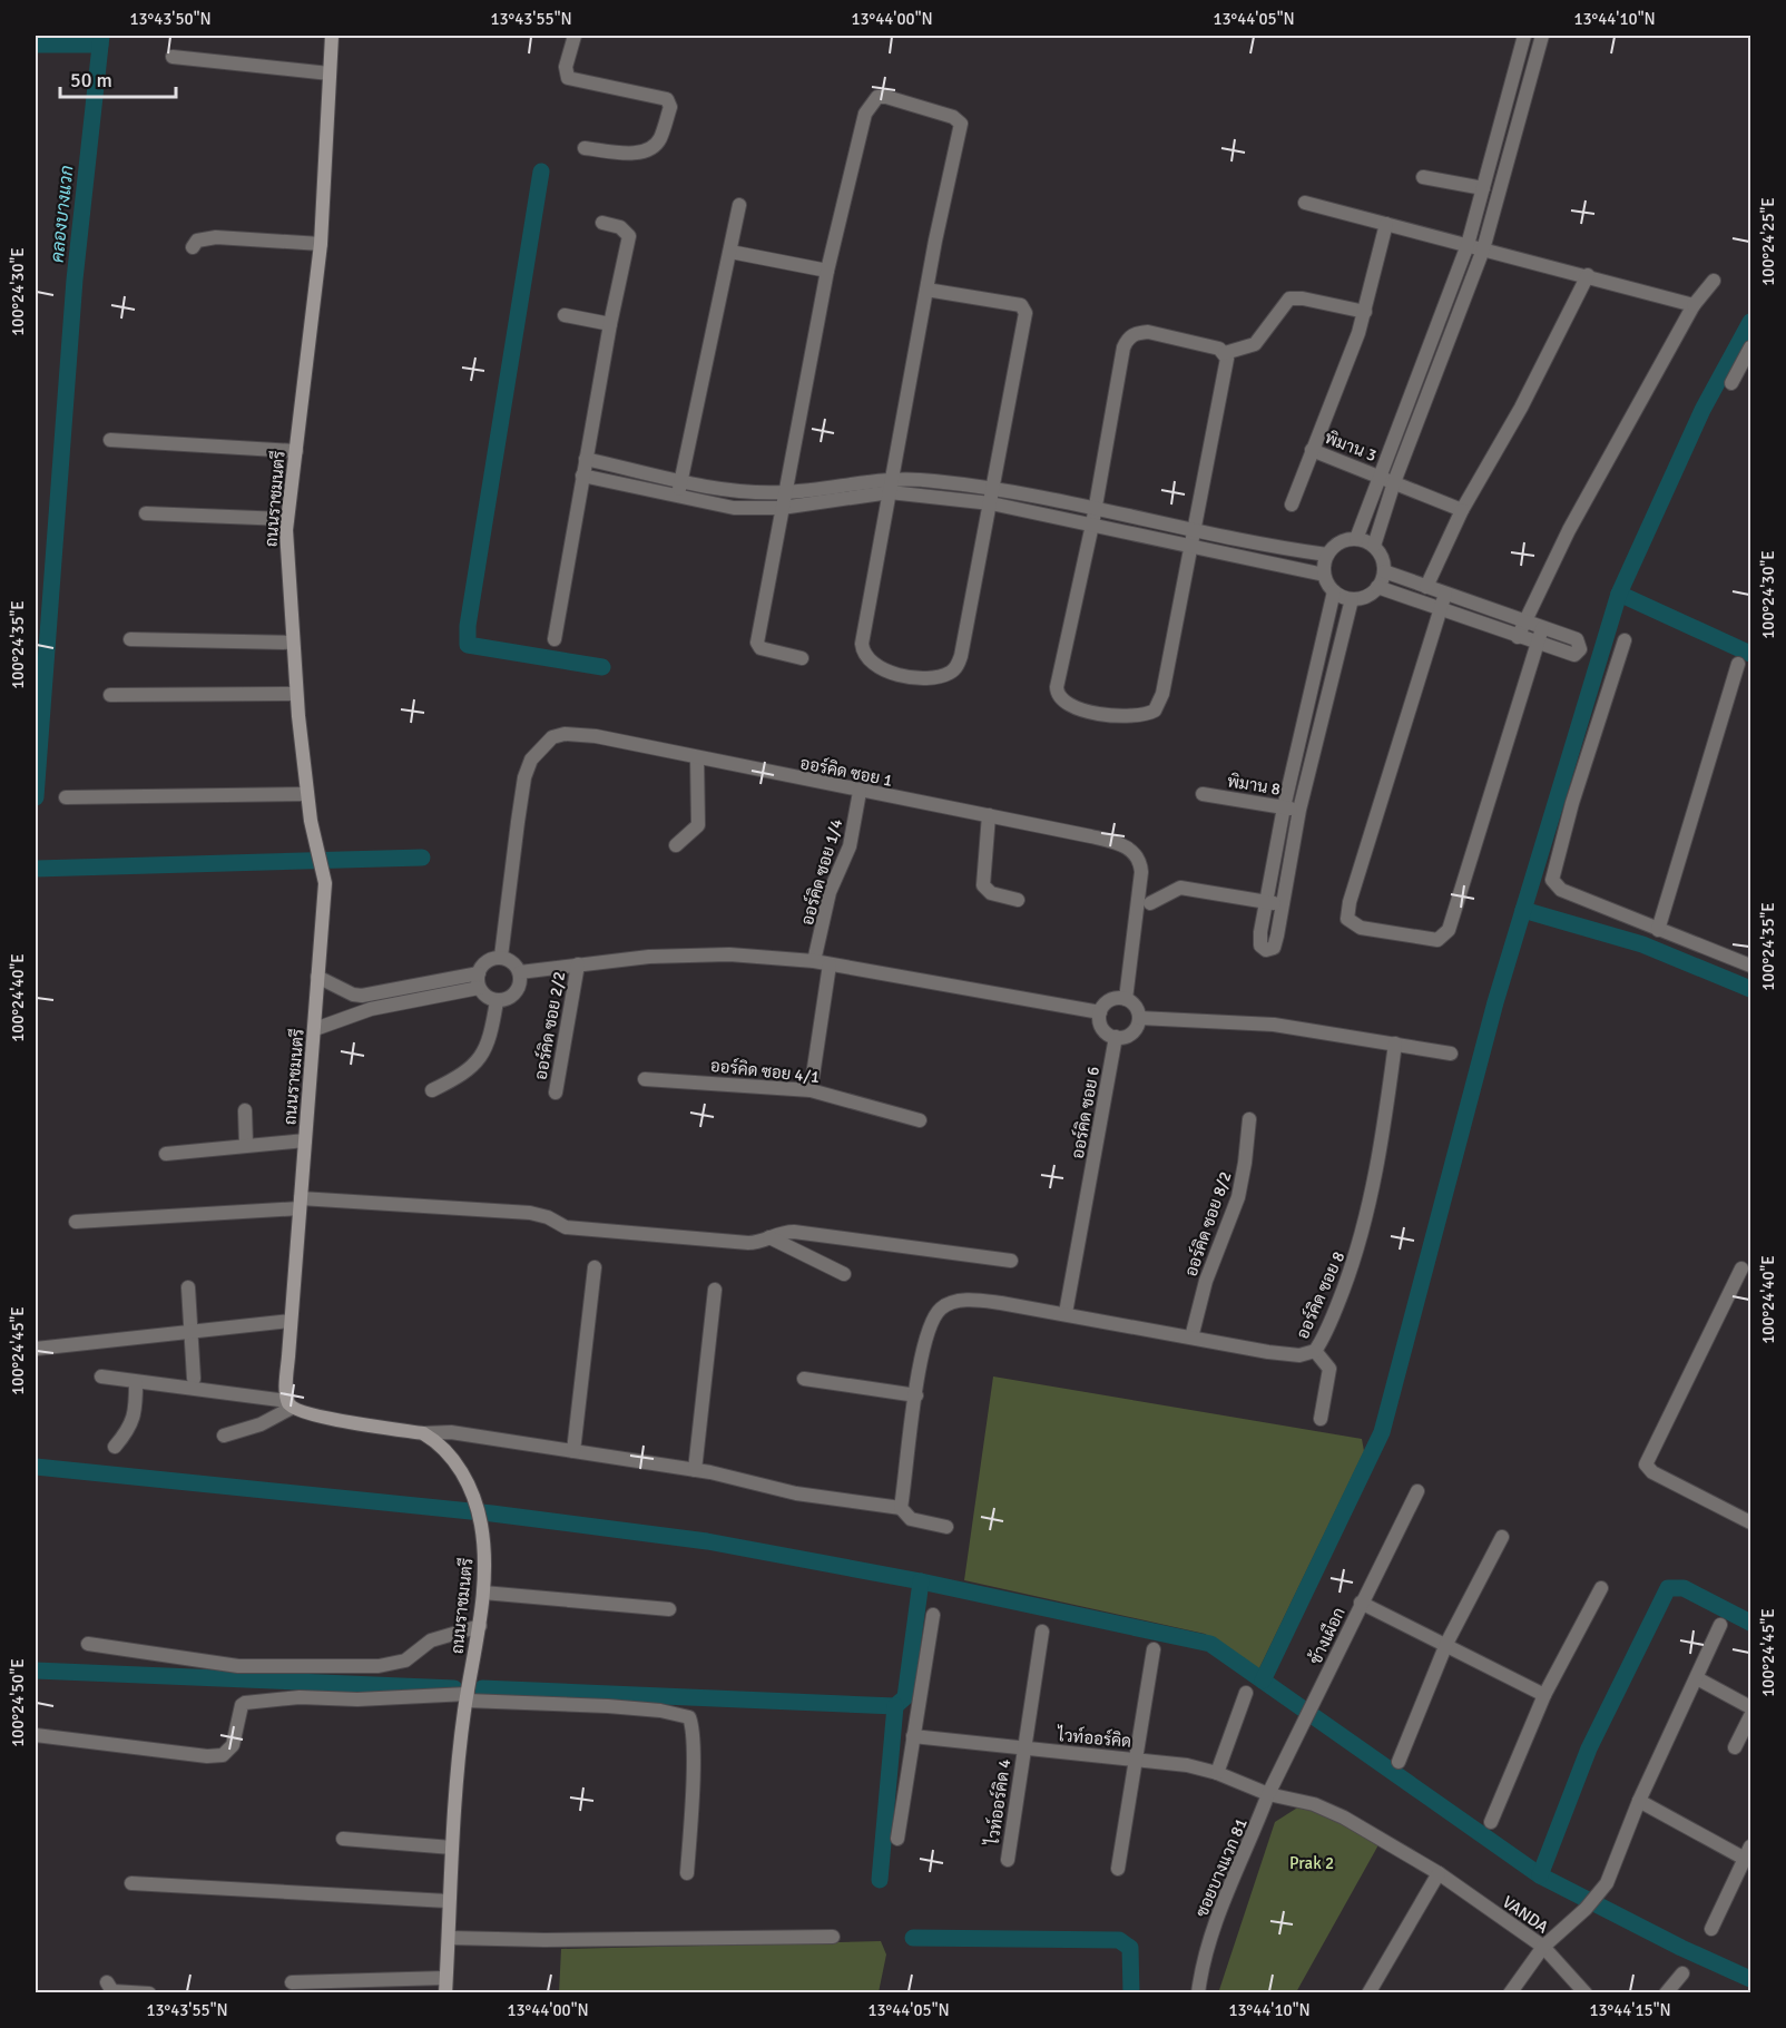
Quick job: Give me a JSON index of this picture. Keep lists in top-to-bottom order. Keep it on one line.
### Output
{"streets":{"street":["พิมาน 3","ถนนราชมนตรี","ออร์คิด ซอย 1","พิมาน 8","ออร์คิด ซอย 1/4","ออร์คิด ซอย 2/2","ออร์คิด ซอย 4/1","ออร์คิด ซอย 6","ออร์คิด ซอย 8/2","ออร์คิด ซอย 8","ช้างเผือก","ไวท์ออร์คิด","ไวท์ออร์คิด 4","ซอยบางแวก 81","VANDA"]},"crossings":[["ออร์คิด ซอย 1","ออร์คิด ซอย 1/4"],["ออร์คิด ซอย 1","ออร์คิด ซอย 6"],["ออร์คิด ซอย 6","ออร์คิด ซอย 8"],["ออร์คิด ซอย 8/2","ออร์คิด ซอย 8"],["ช้างเผือก","ไวท์ออร์คิด"],["ช้างเผือก","ซอยบางแวก 81"],["ช้างเผือก","VANDA"],["ไวท์ออร์คิด","ไวท์ออร์คิด 4"],["ไวท์ออร์คิด","ซอยบางแวก 81"],["ไวท์ออร์คิด","VANDA"],["ซอยบางแวก 81","VANDA"]],"water":["คลองบางแวก"],"parks":["Prak 2"],"scale_bar":"50 m","coordinates":["13°43'50\"N","13°43'55\"N","13°44'00\"N","13°44'05\"N","13°44'10\"N","100°24'25\"E","100°24'30\"E","100°24'35\"E","100°24'40\"E","100°24'45\"E","100°24'50\"E","13°44'15\"N"]}
